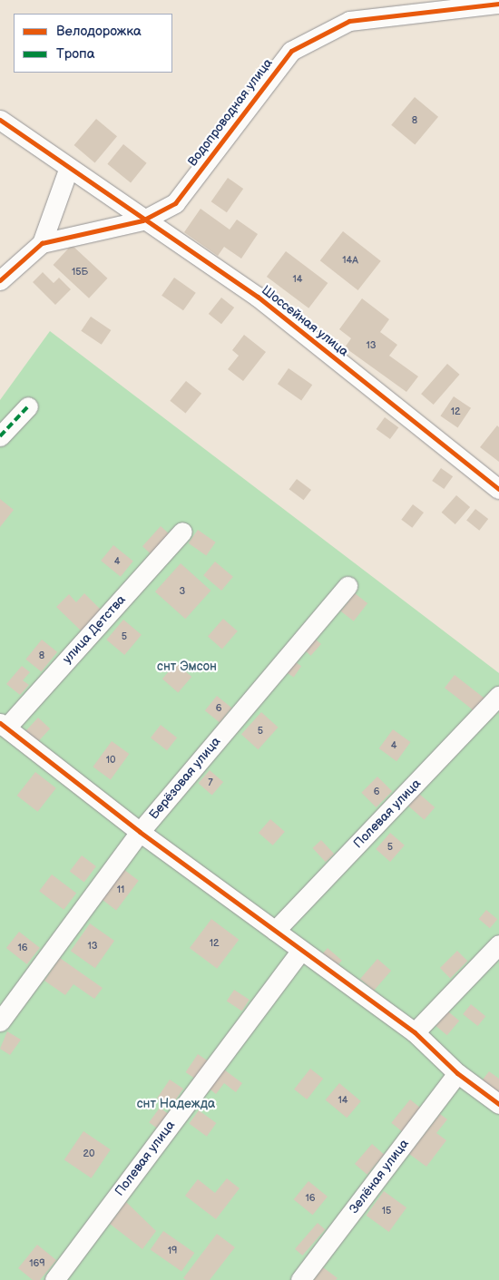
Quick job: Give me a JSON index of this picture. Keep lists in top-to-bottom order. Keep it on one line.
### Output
{"streets":{"street":["Водопроводная улица","Шоссейная улица","улица Детства","Берёзовая улица","Полевая улица","Зелёная улица"]},"crossings":[["Водопроводная улица","Шоссейная улица"]],"parks":["снт Эмсон","снт Надежда"],"house_numbers":["8","14А","15Б","14","13","12","4","3","5","8","6","5","4","10","7","6","5","11","12","13","16","14","20","16","15","19","169"],"legend":["Велодорожка","Тропа"]}
